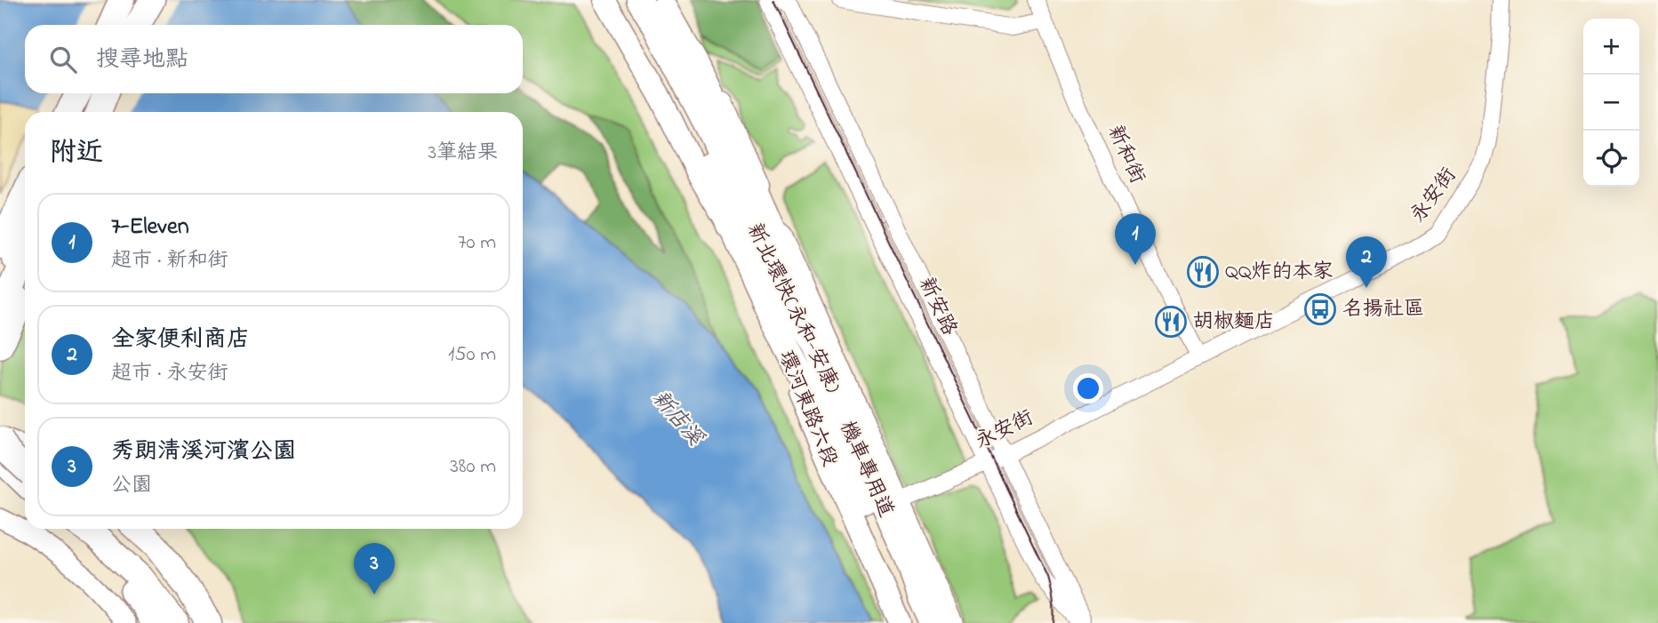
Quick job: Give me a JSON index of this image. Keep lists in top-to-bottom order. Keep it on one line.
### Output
{"streets":{"highway":["新北環快(永和-安康)"],"main road":["環河東路六段"],"street":["新和街","永安街","新安路","機車專用道"]},"crossings":[["新和街","永安街"],["永安街","新安路"],["新北環快(永和-安康)","環河東路六段"],["新北環快(永和-安康)","機車專用道"],["環河東路六段","機車專用道"]],"water":["新店溪"],"places":{"restaurant":["QQ炸的本家","胡椒麵店"],"bus stop":["名揚社區"]},"page":{"map_buttons":["+","−"],"search":"搜尋地點","heading":["附近","3筆結果"],"list":[{"mark":"1","name":"7-Eleven","note":"超市 · 新和街","value":"70 m"},{"mark":"2","name":"全家便利商店","note":"超市 · 永安街","value":"150 m"},{"mark":"3","name":"秀朗清溪河濱公園","note":"公園","value":"380 m"}],"pins":["1","2","3"]}}
